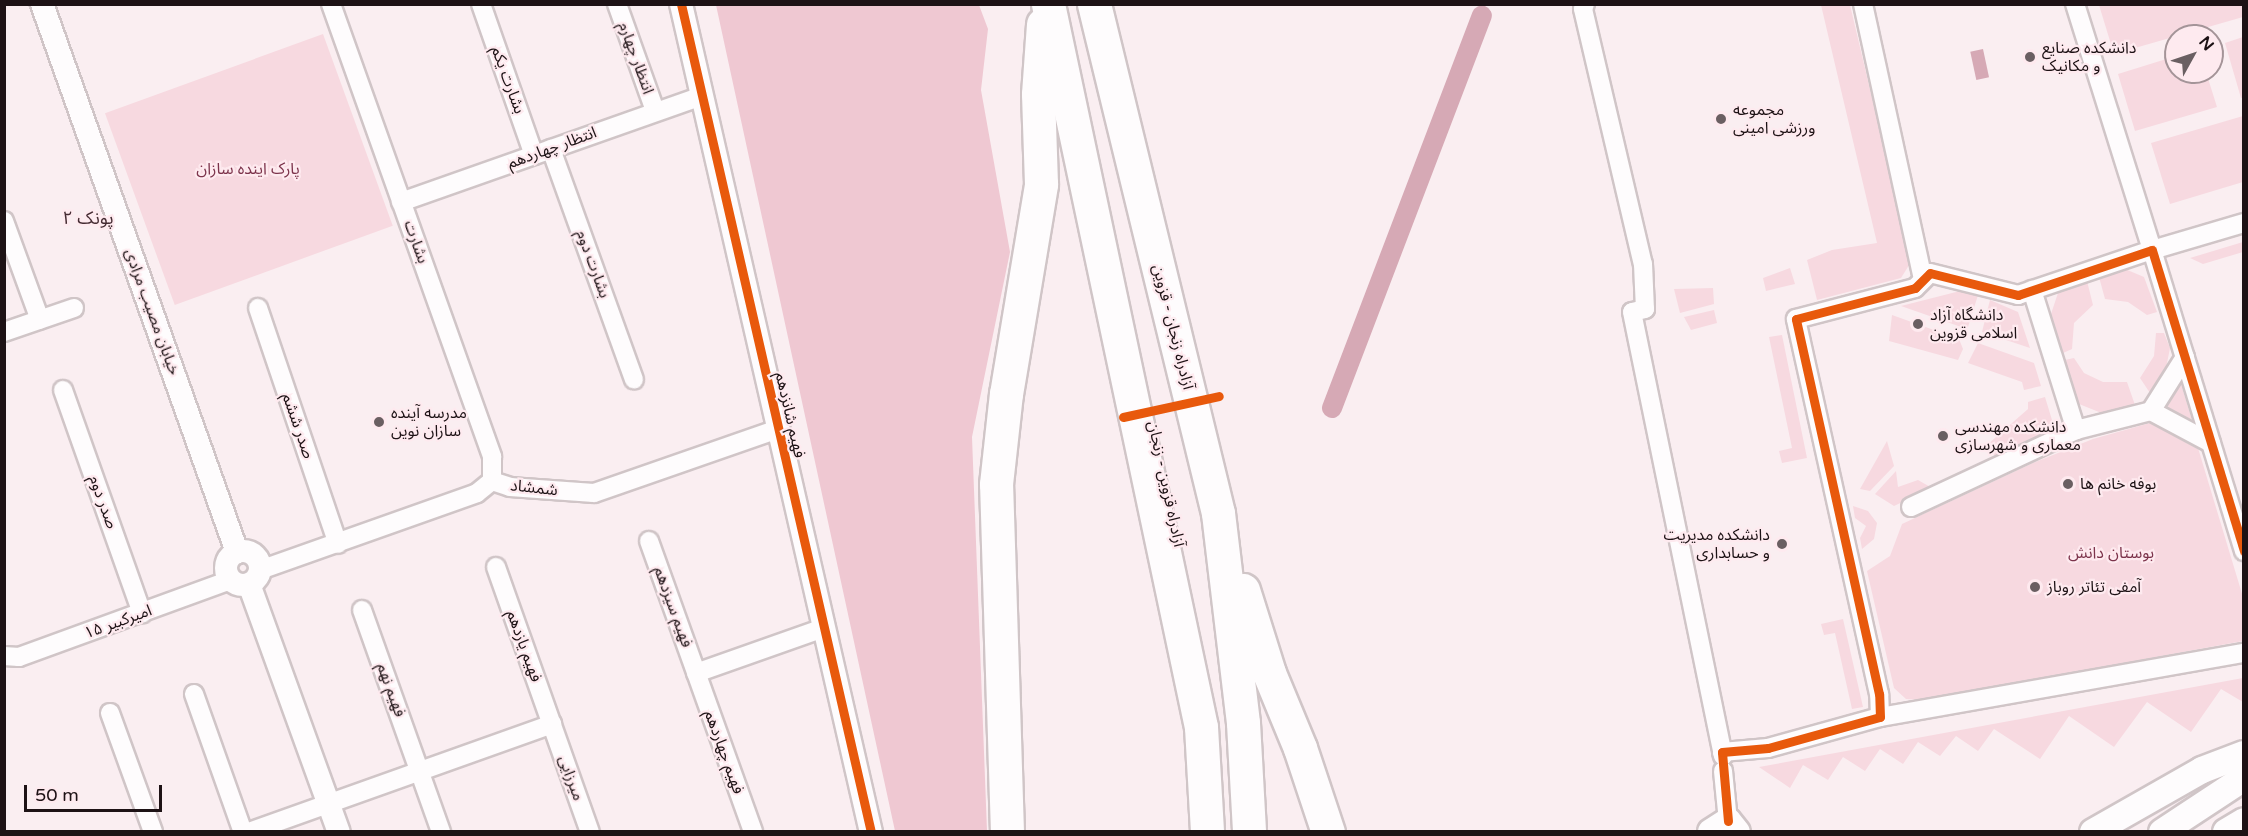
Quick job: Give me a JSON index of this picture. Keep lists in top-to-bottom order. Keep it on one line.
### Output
{"streets":{"highway":["آزادراه زنجان - قزوین","آزادراه قزوین - زنجان"],"street":["انتظار چهارم","بشارت یکم","انتظار چهاردهم","بشارت","بشارت دوم","خیابان مصیب مرادی","فهیم شانزدهم","صدر ششم","شمشاد","صدر دوم","فهیم سیزدهم","امیرکبیر ۱۵","فهیم یازدهم","فهیم نهم","فهیم چهاردهم","میرزایی"]},"crossings":[["انتظار چهارم","انتظار چهاردهم"],["بشارت یکم","انتظار چهاردهم"],["بشارت یکم","بشارت دوم"],["انتظار چهاردهم","بشارت"],["انتظار چهاردهم","بشارت دوم"],["انتظار چهاردهم","فهیم شانزدهم"],["بشارت","شمشاد"],["خیابان مصیب مرادی","شمشاد"],["خیابان مصیب مرادی","امیرکبیر ۱۵"],["فهیم شانزدهم","شمشاد"],["صدر ششم","شمشاد"],["شمشاد","امیرکبیر ۱۵"],["صدر دوم","امیرکبیر ۱۵"],["فهیم سیزدهم","فهیم چهاردهم"],["فهیم یازدهم","میرزایی"]],"districts":["پونک ۲"],"parks":["پارک اینده سازان","بوستان دانش"],"places":["دانشکده صنایع و مکانیک","مجموعه ورزشی امینی","دانشگاه آزاد اسلامی قزوین","مدرسه آینده سازان نوین","دانشکده مهندسی معماری و شهرسازی","بوفه خانم ها","دانشکده مدیریت و حسابداری","آمفی تئاتر روباز"],"scale_bar":"50 m","north":"top right"}
